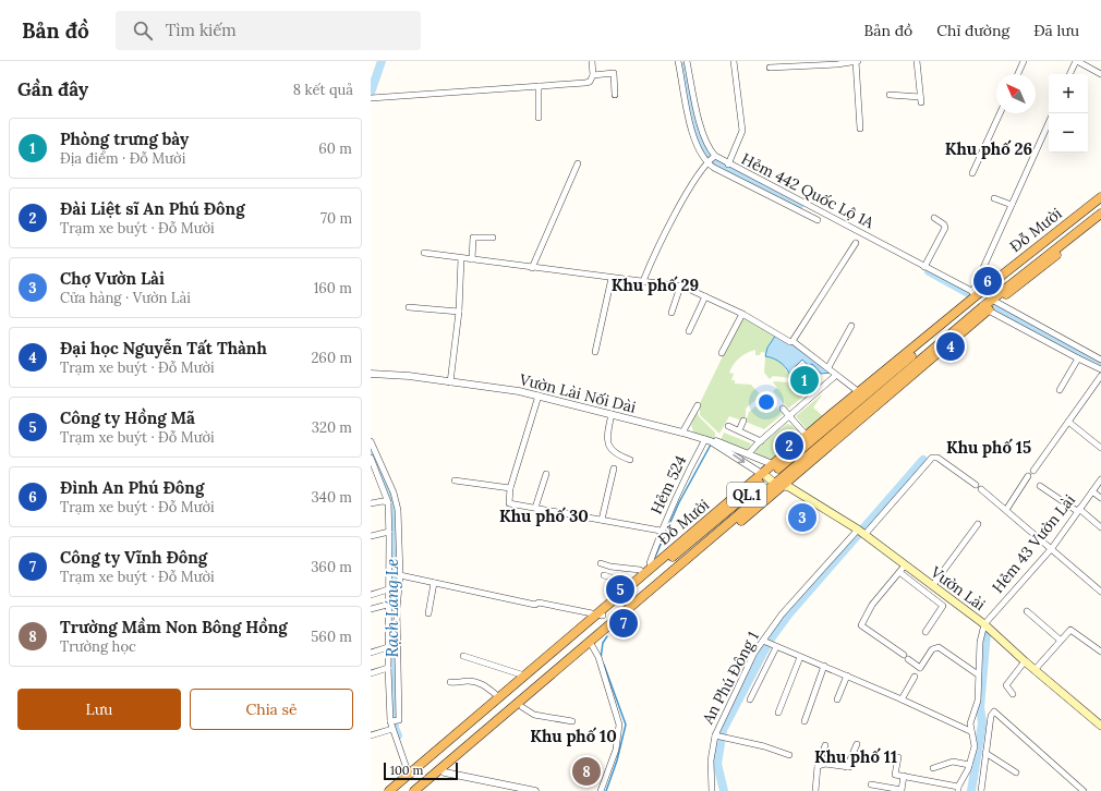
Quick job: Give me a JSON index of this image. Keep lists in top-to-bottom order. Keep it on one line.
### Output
{"streets":{"highway":["Đỗ Mười","QL.1"],"main road":["Vườn Lài"],"street":["Hẻm 442 Quốc Lộ 1A","Vườn Lài Nối Dài","Hẻm 524","Hẻm 43 Vườn Lài","An Phú Đông 1"]},"crossings":[["Hẻm 442 Quốc Lộ 1A","Đỗ Mười"],["Đỗ Mười","Vườn Lài Nối Dài"],["Đỗ Mười","Hẻm 524"],["Đỗ Mười","Vườn Lài"],["Vườn Lài Nối Dài","Hẻm 524"],["Vườn Lài Nối Dài","Vườn Lài"],["Hẻm 524","Vườn Lài"],["Hẻm 43 Vườn Lài","Vườn Lài"],["Vườn Lài","An Phú Đông 1"]],"districts":["Khu phố 26","Khu phố 29","Khu phố 15","Khu phố 30","Khu phố 10","Khu phố 11"],"water":["Rạch Láng Le"],"scale_bar":"100 m","north":"top left","page":{"header":"Bản đồ","search":"Tìm kiếm","nav":["Bản đồ","Chỉ đường","Đã lưu"],"heading":["Gần đây","8 kết quả"],"map_buttons":["+","−"],"list":[{"mark":"1","name":"Phòng trưng bày","note":"Địa điểm · Đỗ Mười","value":"60 m"},{"mark":"2","name":"Đài Liệt sĩ An Phú Đông","note":"Trạm xe buýt · Đỗ Mười","value":"70 m"},{"mark":"3","name":"Chợ Vườn Lài","note":"Cửa hàng · Vườn Lài","value":"160 m"},{"mark":"4","name":"Đại học Nguyễn Tất Thành","note":"Trạm xe buýt · Đỗ Mười","value":"260 m"},{"mark":"5","name":"Công ty Hồng Mã","note":"Trạm xe buýt · Đỗ Mười","value":"320 m"},{"mark":"6","name":"Đình An Phú Đông","note":"Trạm xe buýt · Đỗ Mười","value":"340 m"},{"mark":"7","name":"Công ty Vĩnh Đông","note":"Trạm xe buýt · Đỗ Mười","value":"360 m"},{"mark":"8","name":"Trường Mầm Non Bông Hồng","note":"Trường học","value":"560 m"}],"pins":["6","4","1","2","3","5","7","8"],"buttons":["Lưu","Chia sẻ"],"scale":"100 m"}}
